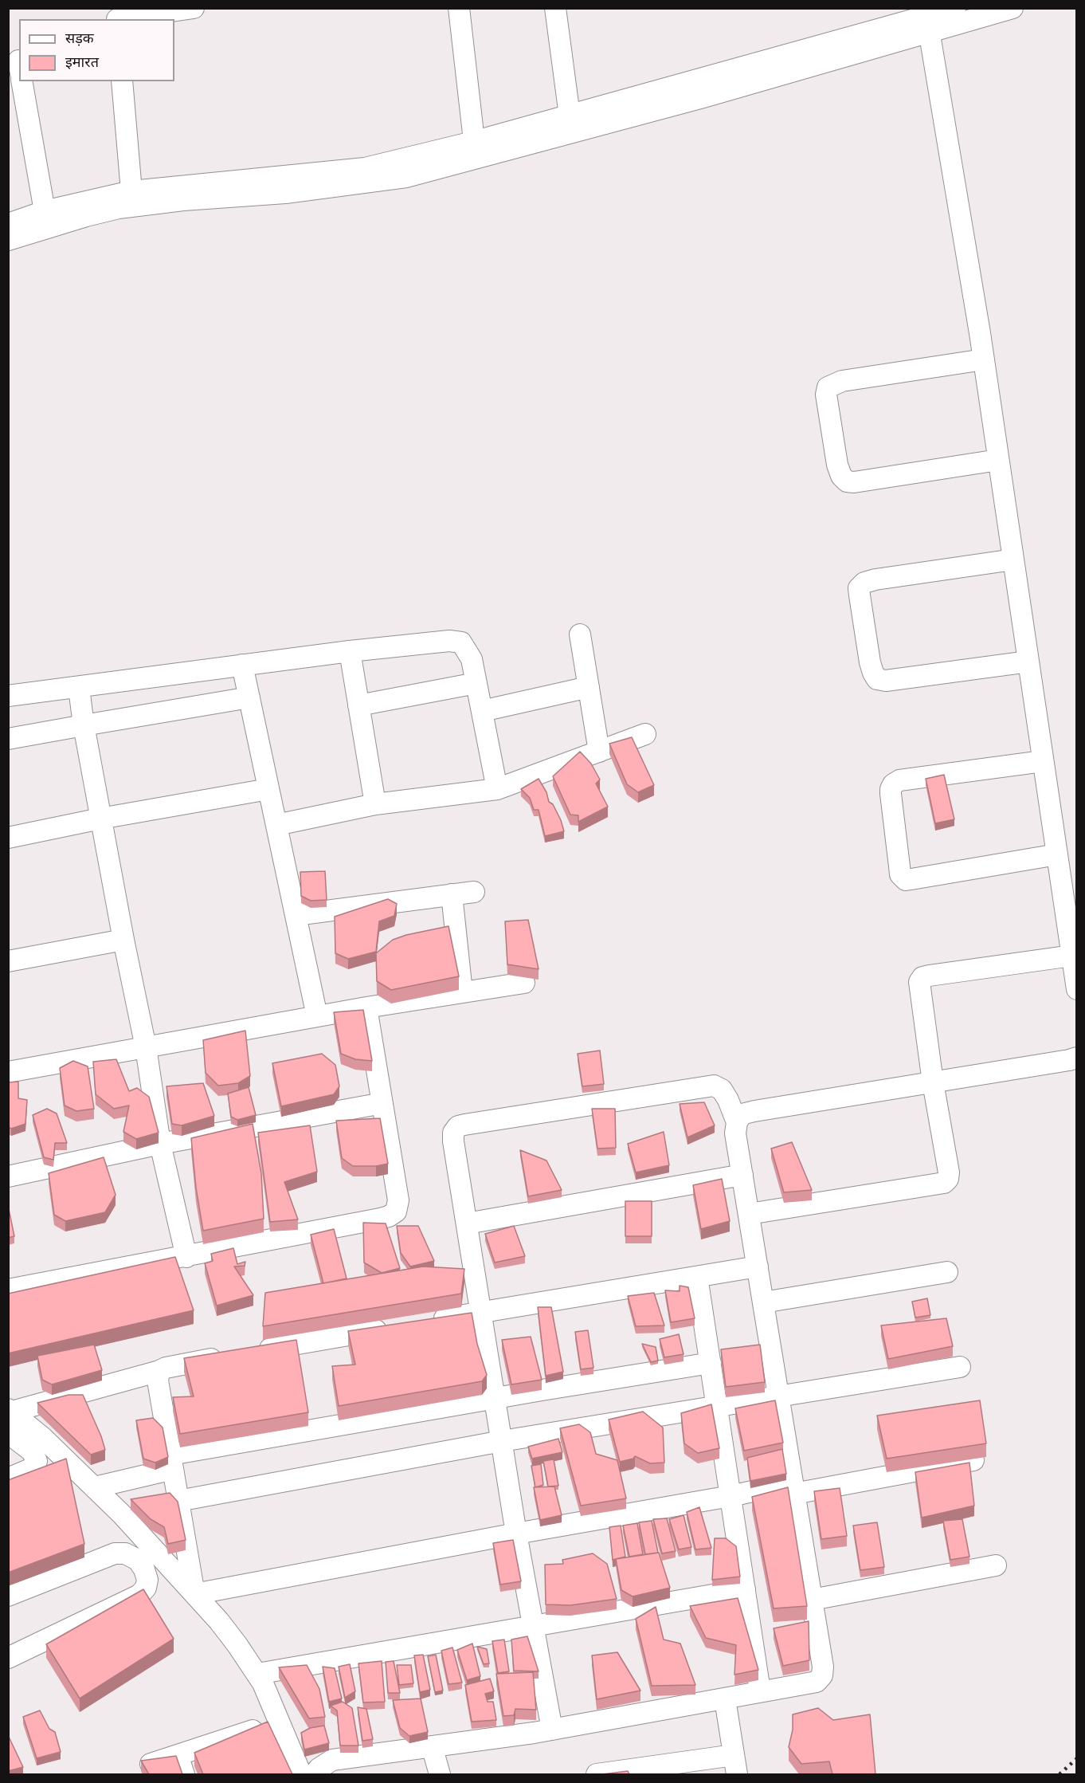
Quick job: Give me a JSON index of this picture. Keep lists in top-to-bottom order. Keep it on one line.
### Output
{"legend":["सड़क","इमारत"]}
